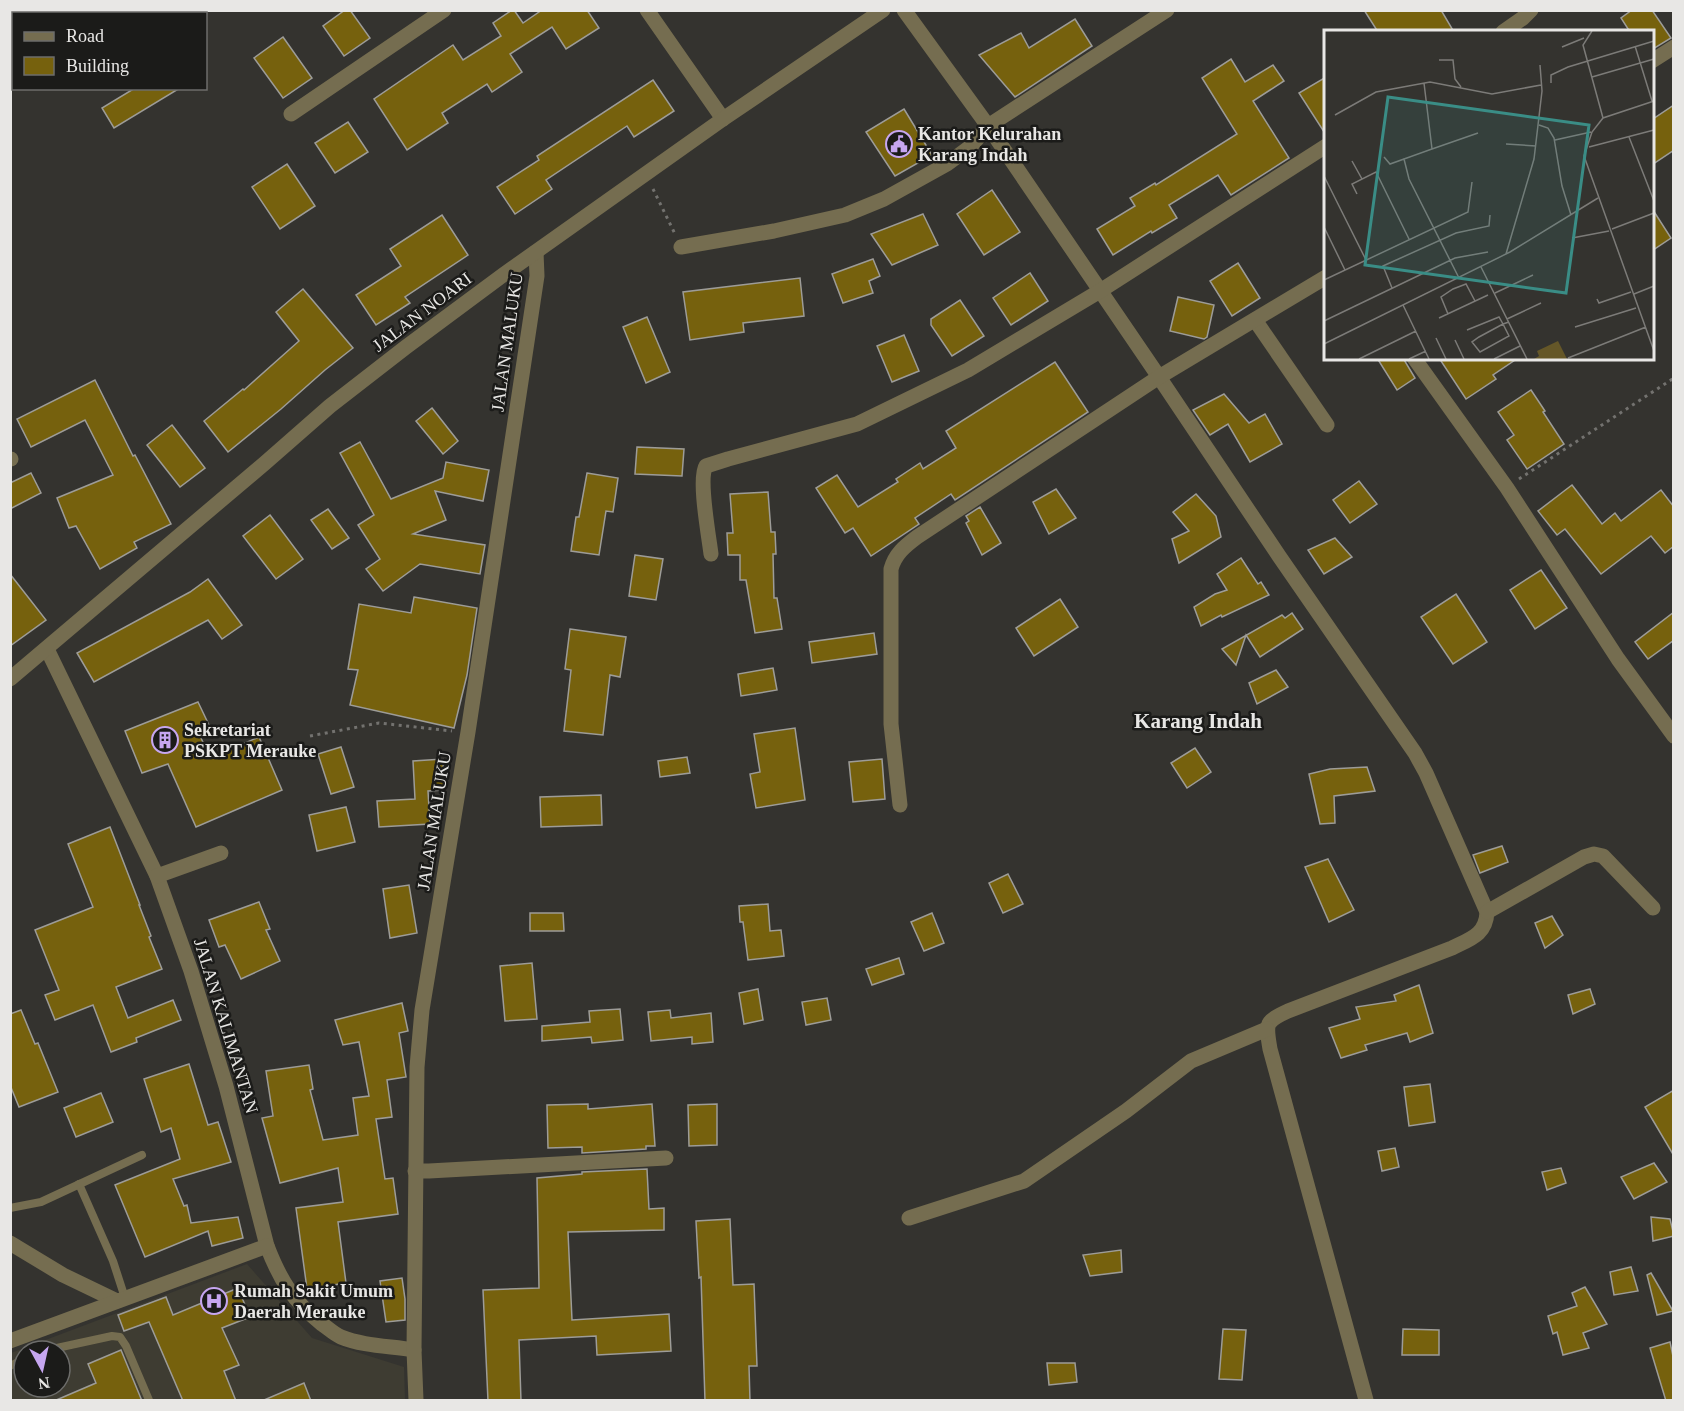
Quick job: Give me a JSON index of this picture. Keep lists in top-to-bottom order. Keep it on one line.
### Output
{"streets":{"street":["JALAN NOARI","JALAN MALUKU","JALAN KALIMANTAN"]},"crossings":[["JALAN NOARI","JALAN MALUKU"],["JALAN NOARI","JALAN KALIMANTAN"],["JALAN MALUKU","JALAN KALIMANTAN"]],"districts":["Karang Indah"],"places":{"public building":["Kantor Kelurahan Karang Indah"],"building":["Sekretariat PSKPT Merauke"],"hospital":["Rumah Sakit Umum Daerah Merauke"]},"legend":["Road","Building"],"north":"bottom"}
